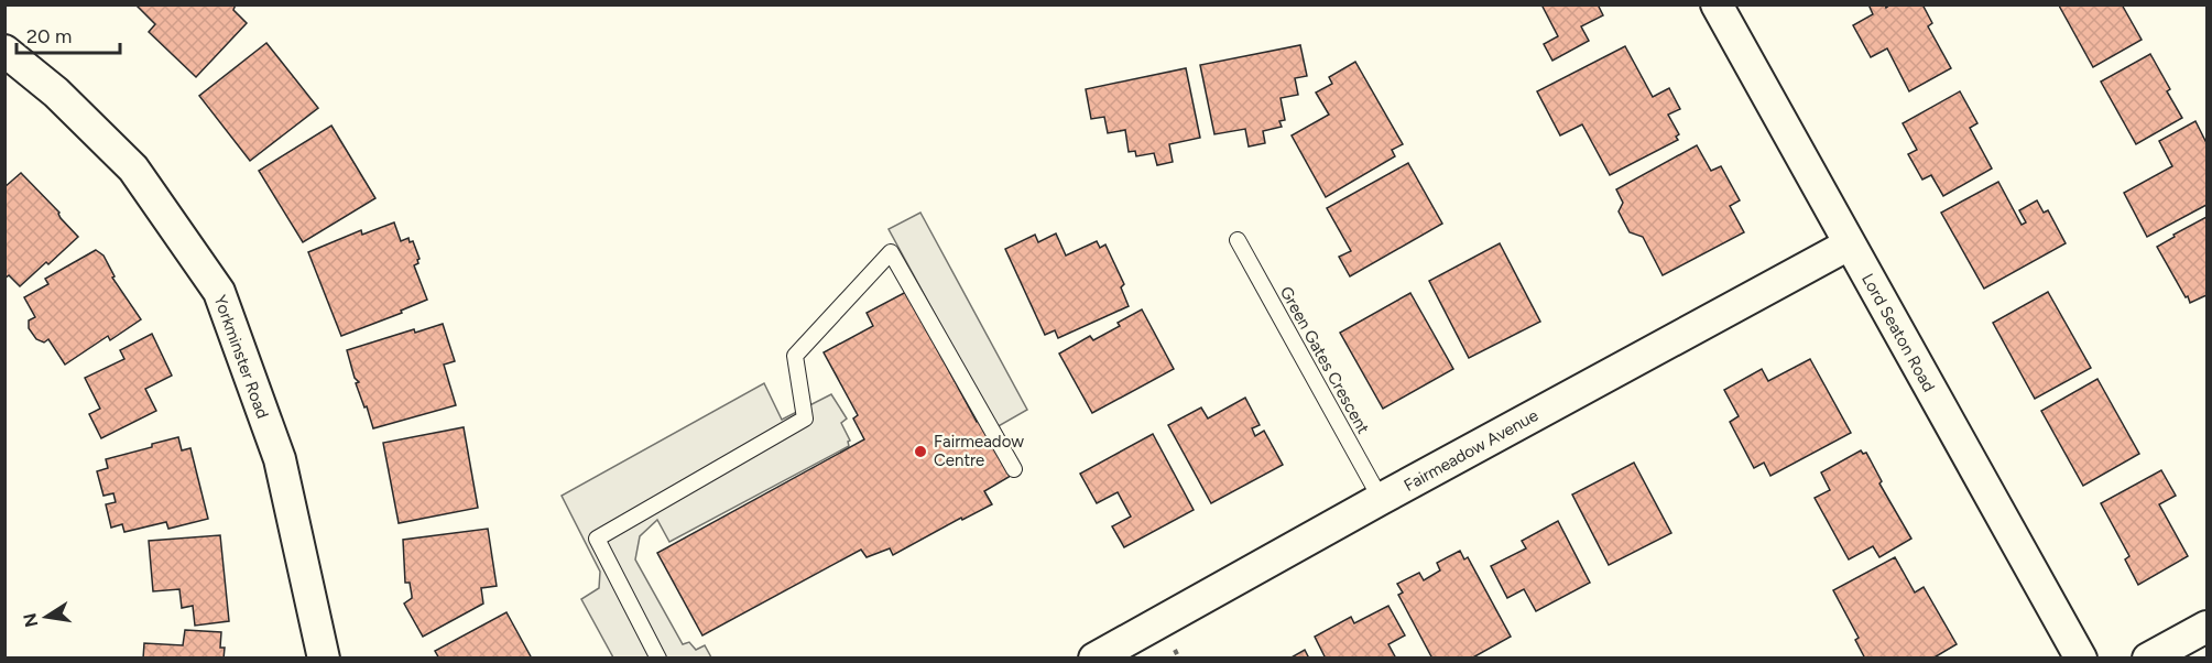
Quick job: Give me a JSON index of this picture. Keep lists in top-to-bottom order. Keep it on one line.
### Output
{"streets":{"street":["Lord Seaton Road","Yorkminster Road","Fairmeadow Avenue"],"lane":["Green Gates Crescent"]},"crossings":[["Lord Seaton Road","Fairmeadow Avenue"],["Green Gates Crescent","Fairmeadow Avenue"]],"places":["Fairmeadow Centre"],"scale_bar":"20 m","north":"left"}
